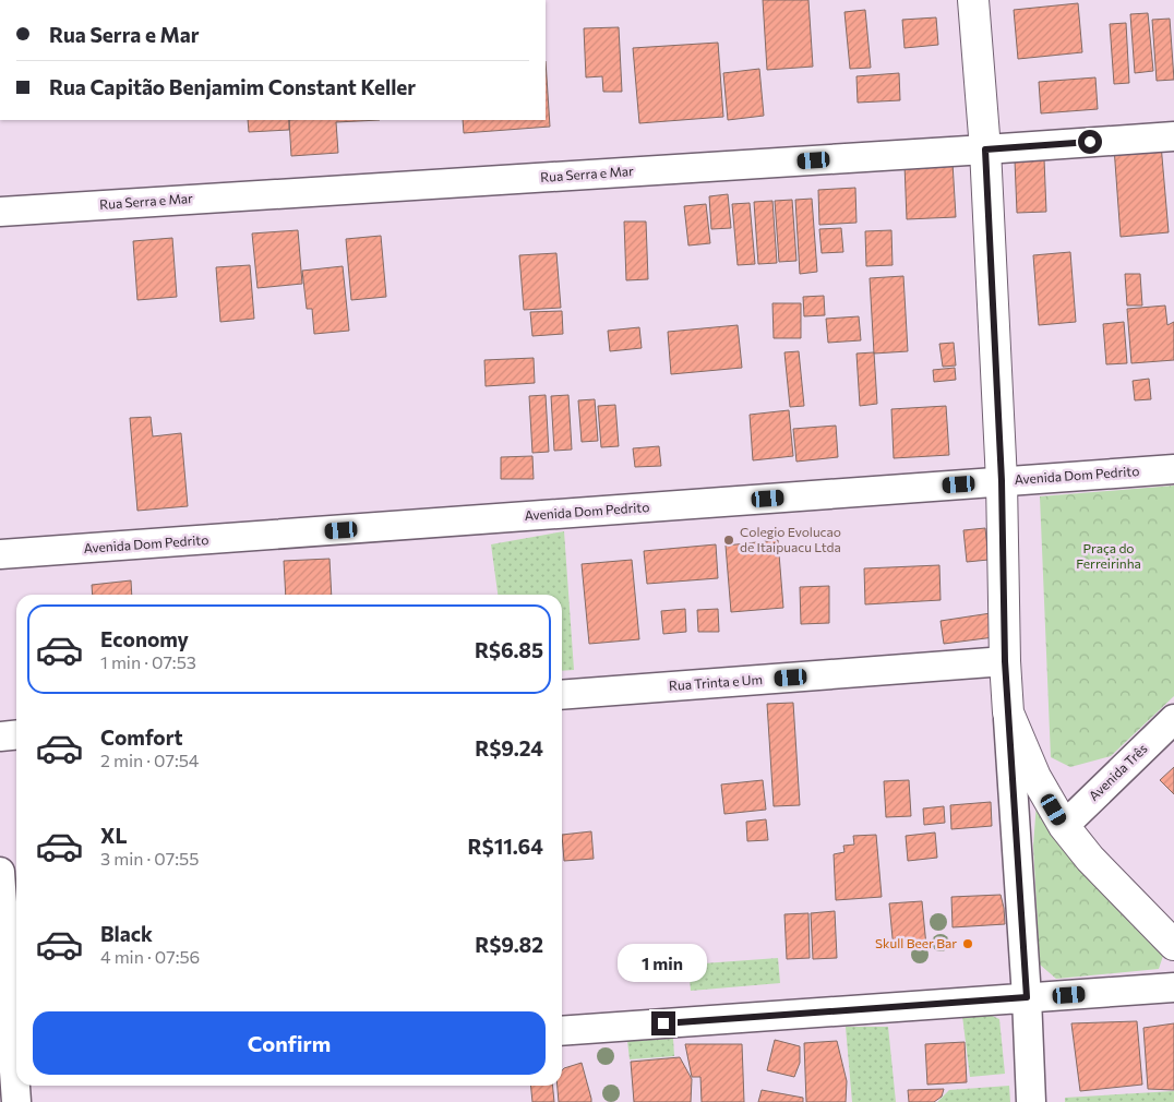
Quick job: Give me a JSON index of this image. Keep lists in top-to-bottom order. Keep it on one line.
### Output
{"streets":{"street":["Rua Serra e Mar","Avenida Dom Pedrito","Rua Trinta e Um","Avenida Três"]},"parks":["Praça do Ferreirinha"],"places":["Colegio Evolucao de Itaipuacu Ltda","Skull Beer Bar"],"page":{"banner":["Rua Serra e Mar","Rua Capitão Benjamim Constant Keller"],"list":[{"name":"Economy","note":"1 min · 07:53","value":"R$6.85"},{"name":"Comfort","note":"2 min · 07:54","value":"R$9.24"},{"name":"XL","note":"3 min · 07:55","value":"R$11.64"},{"name":"Black","note":"4 min · 07:56","value":"R$9.82"}],"bubble":"1 min","buttons":"Confirm"}}
